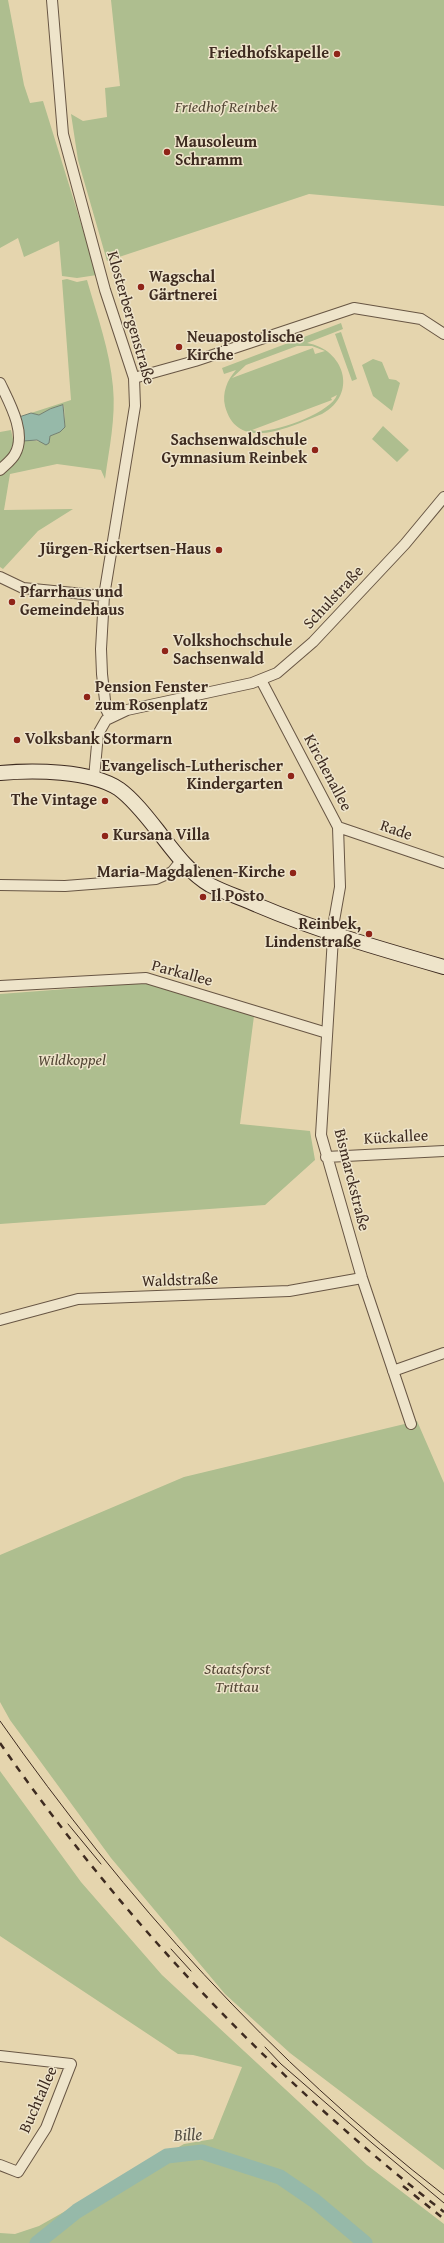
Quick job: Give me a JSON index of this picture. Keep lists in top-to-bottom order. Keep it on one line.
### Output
{"streets":{"street":["Klosterbergenstraße","Schulstraße","Kirchenallee","Rade","Parkallee","Kückallee","Bismarckstraße","Waldstraße","Buchtallee"]},"crossings":[["Klosterbergenstraße","Schulstraße"],["Schulstraße","Kirchenallee"],["Kirchenallee","Rade"],["Kirchenallee","Bismarckstraße"],["Parkallee","Bismarckstraße"],["Kückallee","Bismarckstraße"],["Bismarckstraße","Waldstraße"]],"water":["Bille"],"parks":["Friedhof Reinbek","Wildkoppel","Staatsforst Trittau"],"places":["Friedhofskapelle","Mausoleum Schramm","Wagschal Gärtnerei","Neuapostolische Kirche","Sachsenwaldschule Gymnasium Reinbek","Jürgen-Rickertsen-Haus","Pfarrhaus und Gemeindehaus","Volkshochschule Sachsenwald","Pension Fenster zum Rosenplatz","Volksbank Stormarn","Evangelisch-Lutherischer Kindergarten","The Vintage","Kursana Villa","Maria-Magdalenen-Kirche","Il Posto","Reinbek, Lindenstraße"]}
